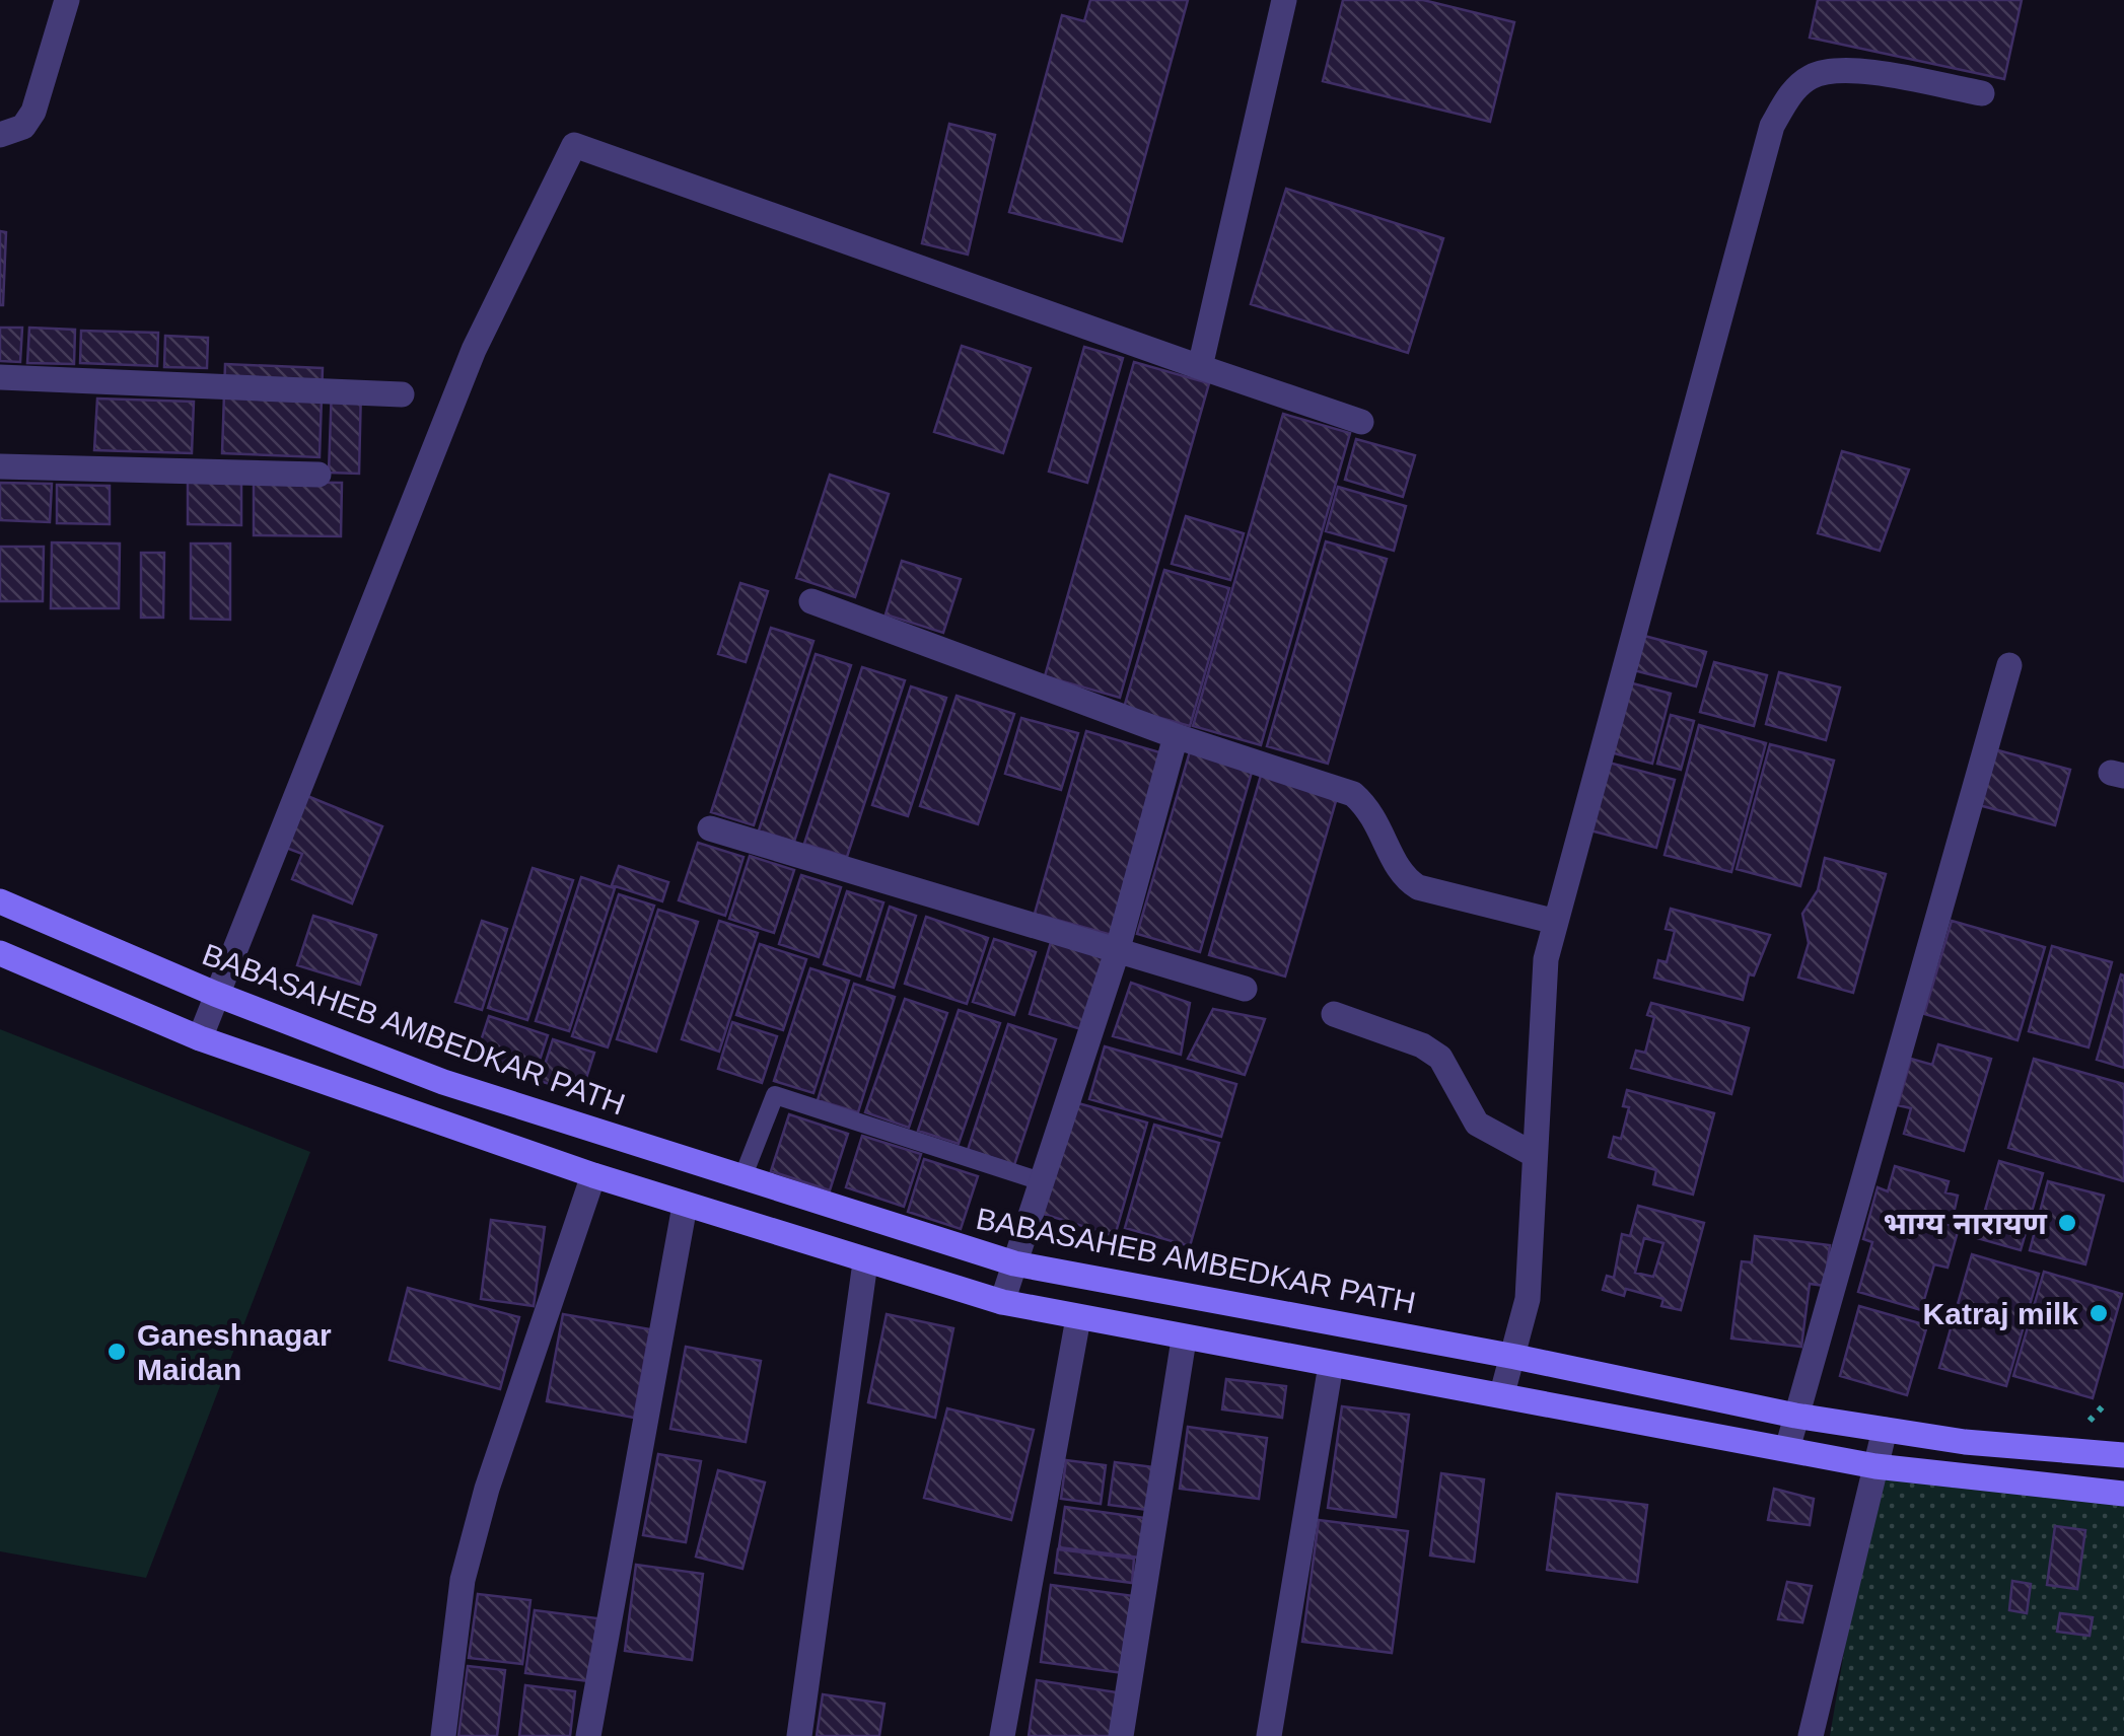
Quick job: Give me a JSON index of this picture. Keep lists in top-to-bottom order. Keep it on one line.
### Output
{"streets":{"street":["BABASAHEB AMBEDKAR PATH"]},"places":["भाग्य नारायण","Katraj milk","Ganeshnagar Maidan"]}
